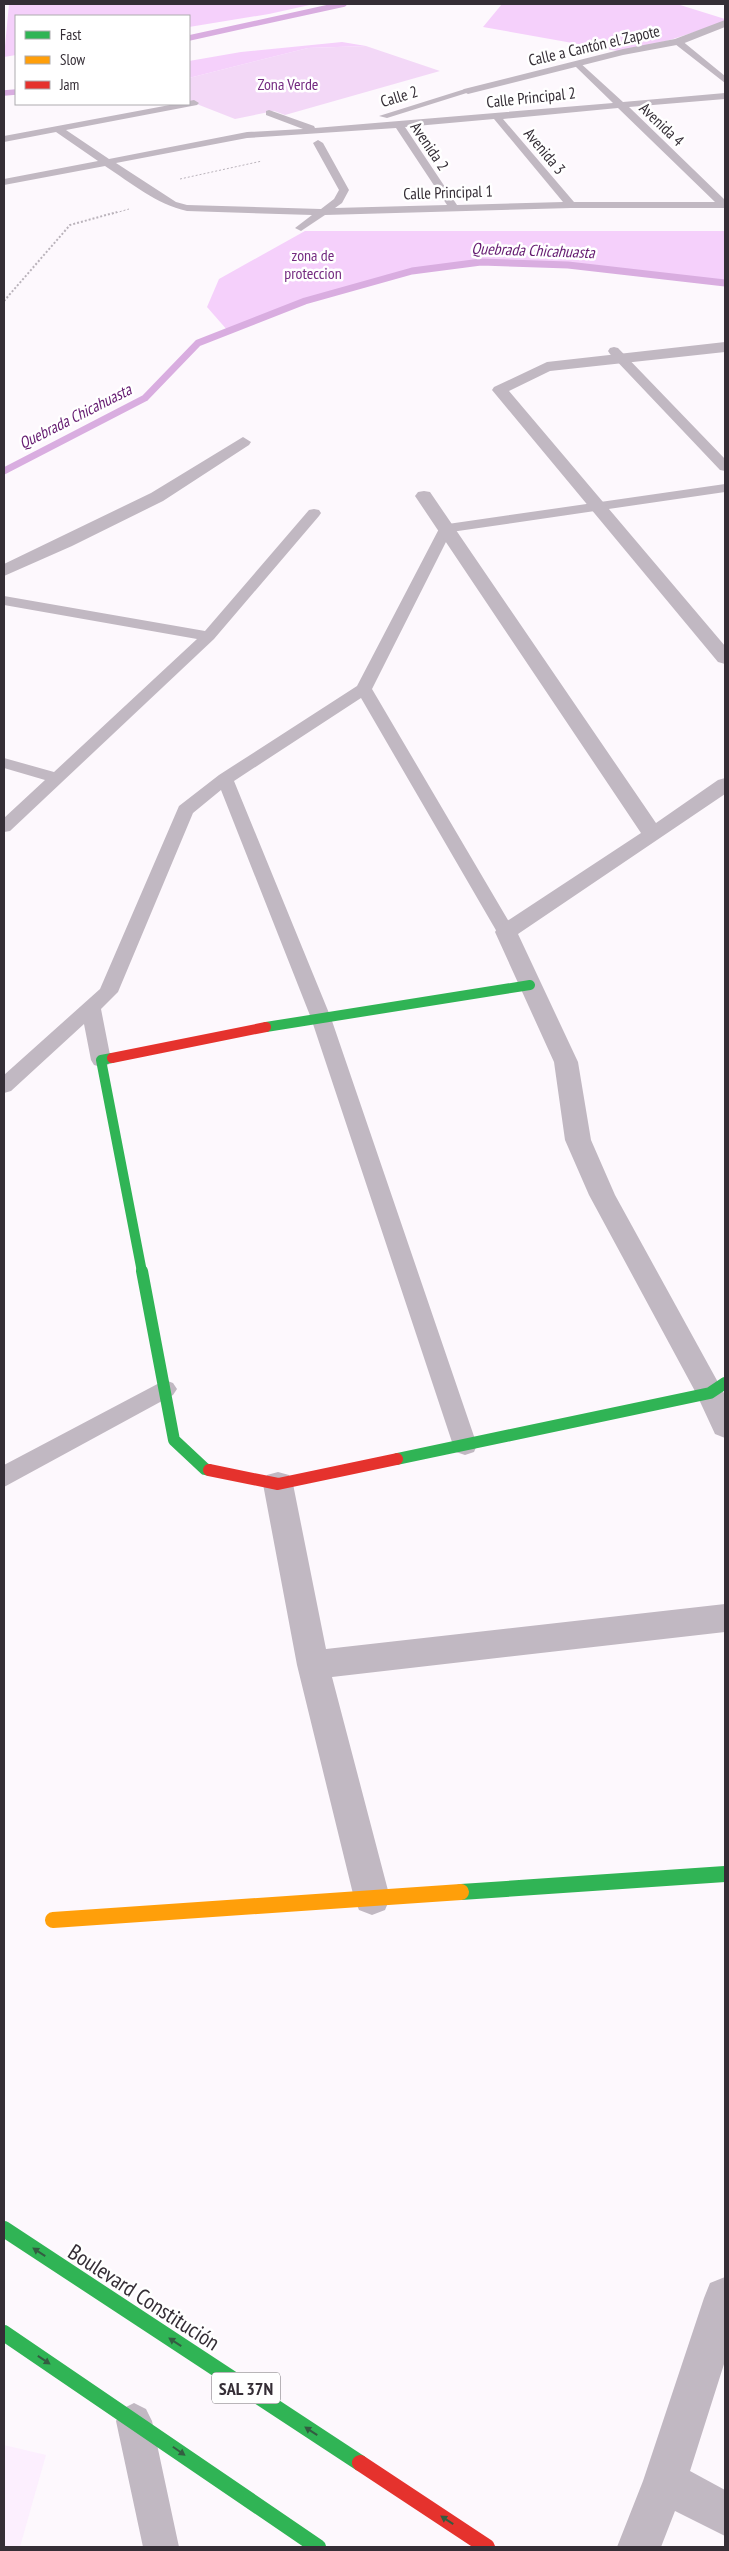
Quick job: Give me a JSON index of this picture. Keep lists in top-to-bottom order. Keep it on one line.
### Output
{"streets":{"main road":["Boulevard Constitución","SAL 37N"],"street":["Calle a Cantón el Zapote"],"lane":["Calle 2","Calle Principal 2","Avenida 4","Avenida 2","Avenida 3","Calle Principal 1"]},"crossings":[["Calle a Cantón el Zapote","Calle 2"],["Calle a Cantón el Zapote","Avenida 4"],["Calle 2","Calle Principal 2"],["Calle Principal 2","Avenida 4"],["Calle Principal 2","Avenida 2"],["Calle Principal 2","Avenida 3"],["Avenida 4","Calle Principal 1"],["Avenida 2","Calle Principal 1"],["Avenida 3","Calle Principal 1"]],"water":["Quebrada Chicahuasta"],"parks":["Zona Verde","zona de proteccion"],"legend":["Fast","Slow","Jam"]}
